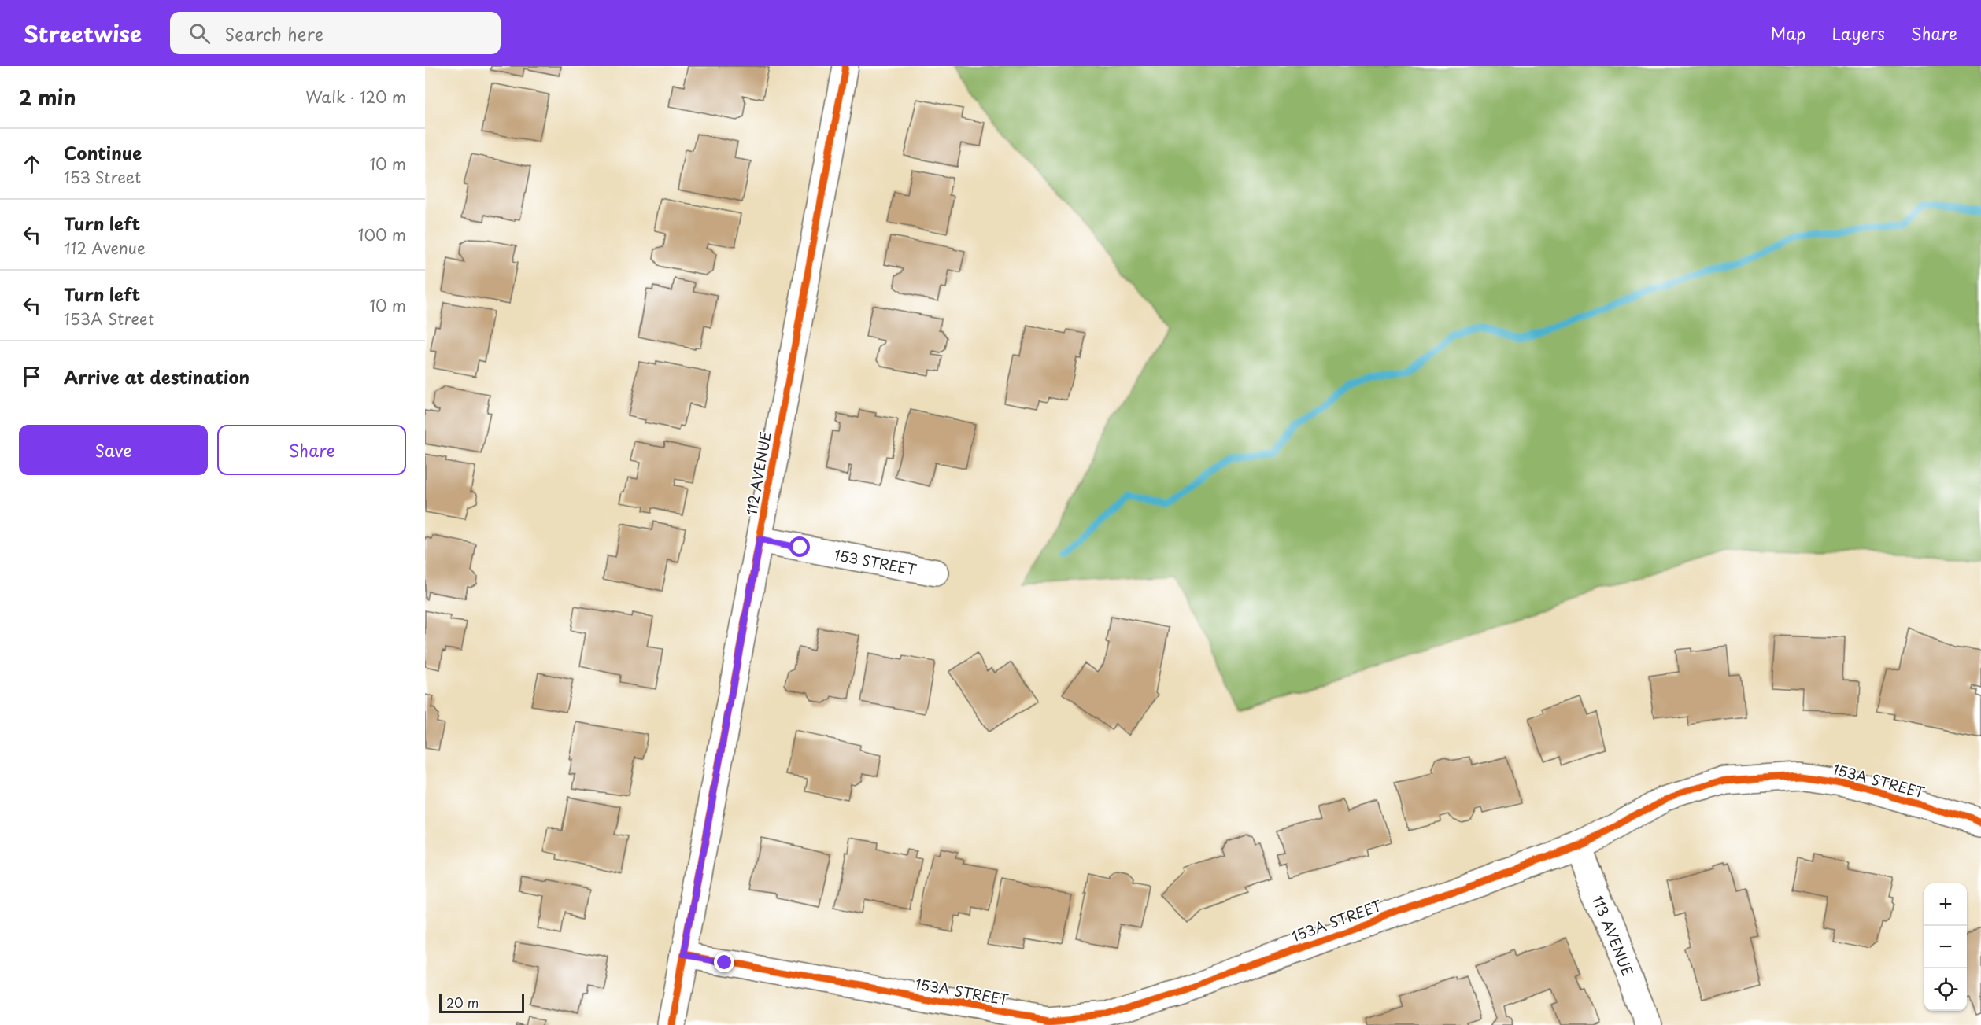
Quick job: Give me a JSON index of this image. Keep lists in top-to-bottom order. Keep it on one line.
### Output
{"streets":{"street":["112 AVENUE","153 STREET","153A STREET","113 AVENUE"]},"crossings":[["112 AVENUE","153 STREET"],["112 AVENUE","153A STREET"],["153A STREET","113 AVENUE"]],"scale_bar":"20 m","page":{"header":"Streetwise","search":"Search here","nav":["Map","Layers","Share"],"heading":["2 min","Walk · 120 m"],"list":[["Continue","153 Street","10 m"],["Turn left","112 Avenue","100 m"],["Turn left","153A Street","10 m"],"Arrive at destination"],"buttons":["Save","Share"],"map_buttons":["+","−"],"scale":"20 m"}}
